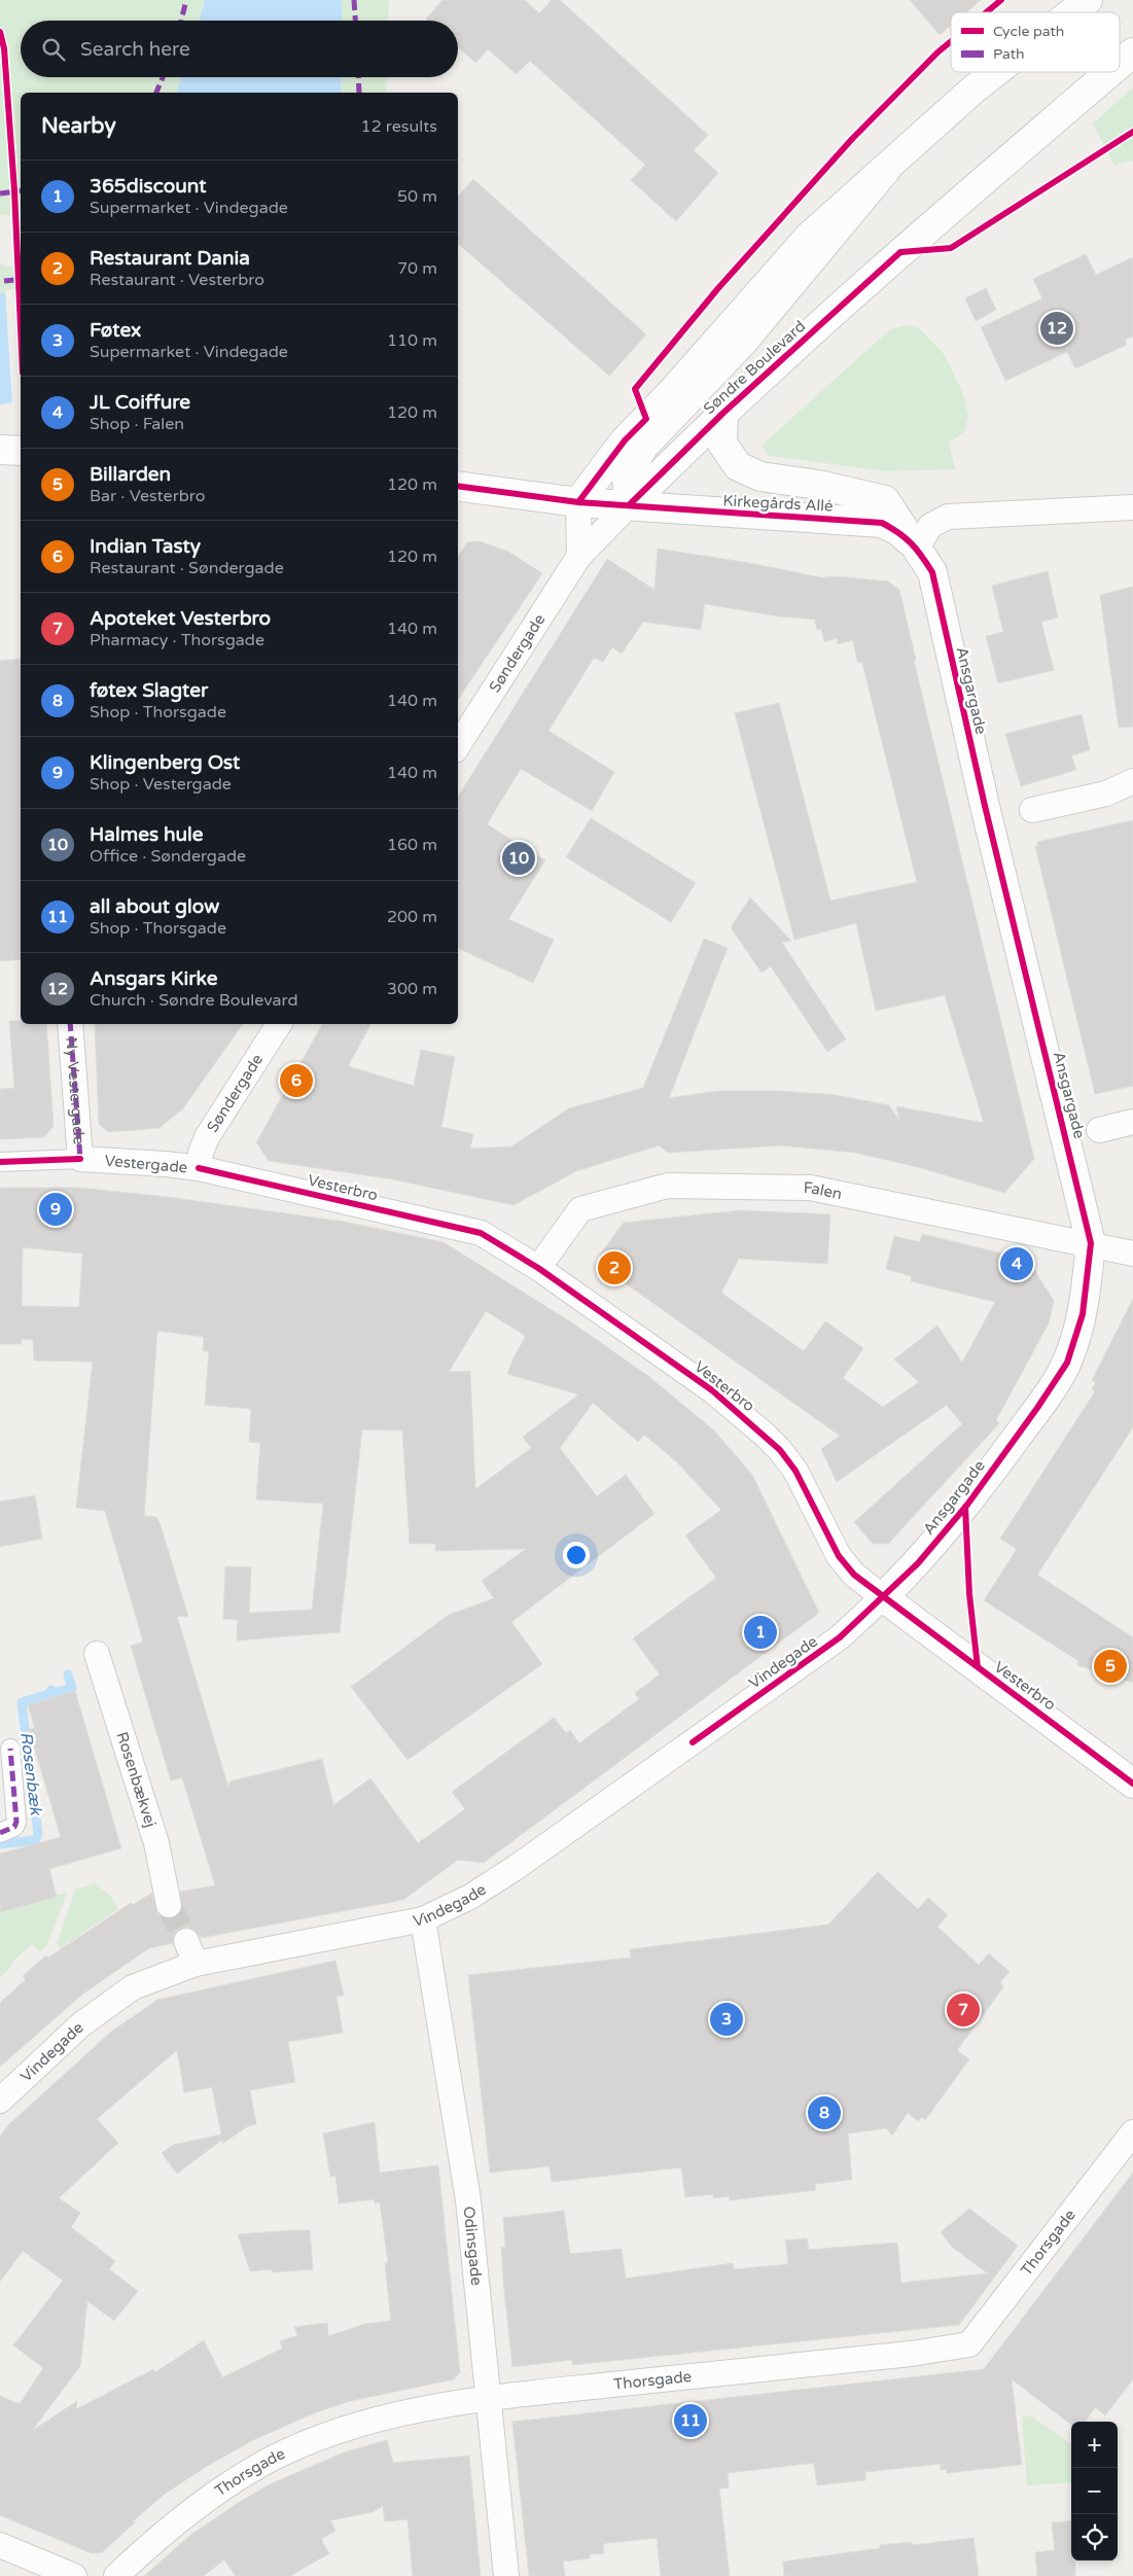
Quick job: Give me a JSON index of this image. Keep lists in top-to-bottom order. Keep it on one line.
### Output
{"streets":{"main road":["Søndre Boulevard","Kirkegårds Allé","Ansgargade","Vesterbro"],"street":["Søndergade","Ny Vestergade","Vestergade","Falen","Vindegade","Rosenbækvej","Thorsgade","Odinsgade"]},"crossings":[["Søndre Boulevard","Kirkegårds Allé"],["Søndre Boulevard","Søndergade"],["Kirkegårds Allé","Søndergade"],["Kirkegårds Allé","Ansgargade"],["Søndergade","Vestergade"],["Søndergade","Vesterbro"],["Ansgargade","Vesterbro"],["Ansgargade","Falen"],["Ansgargade","Vindegade"],["Ny Vestergade","Vestergade"],["Vestergade","Vesterbro"],["Vesterbro","Falen"],["Vesterbro","Vindegade"],["Vindegade","Odinsgade"],["Thorsgade","Odinsgade"]],"water":["Rosenbæk"],"legend":["Cycle path","Path"],"page":{"search":"Search here","heading":["Nearby","12 results"],"list":[{"mark":"1","name":"365discount","note":"Supermarket · Vindegade","value":"50 m"},{"mark":"2","name":"Restaurant Dania","note":"Restaurant · Vesterbro","value":"70 m"},{"mark":"3","name":"Føtex","note":"Supermarket · Vindegade","value":"110 m"},{"mark":"4","name":"JL Coiffure","note":"Shop · Falen","value":"120 m"},{"mark":"5","name":"Billarden","note":"Bar · Vesterbro","value":"120 m"},{"mark":"6","name":"Indian Tasty","note":"Restaurant · Søndergade","value":"120 m"},{"mark":"7","name":"Apoteket Vesterbro","note":"Pharmacy · Thorsgade","value":"140 m"},{"mark":"8","name":"føtex Slagter","note":"Shop · Thorsgade","value":"140 m"},{"mark":"9","name":"Klingenberg Ost","note":"Shop · Vestergade","value":"140 m"},{"mark":"10","name":"Halmes hule","note":"Office · Søndergade","value":"160 m"},{"mark":"11","name":"all about glow","note":"Shop · Thorsgade","value":"200 m"},{"mark":"12","name":"Ansgars Kirke","note":"Church · Søndre Boulevard","value":"300 m"}],"pins":["12","10","6","9","4","2","1","5","7","3","8","11"],"map_buttons":["+","−"]}}
